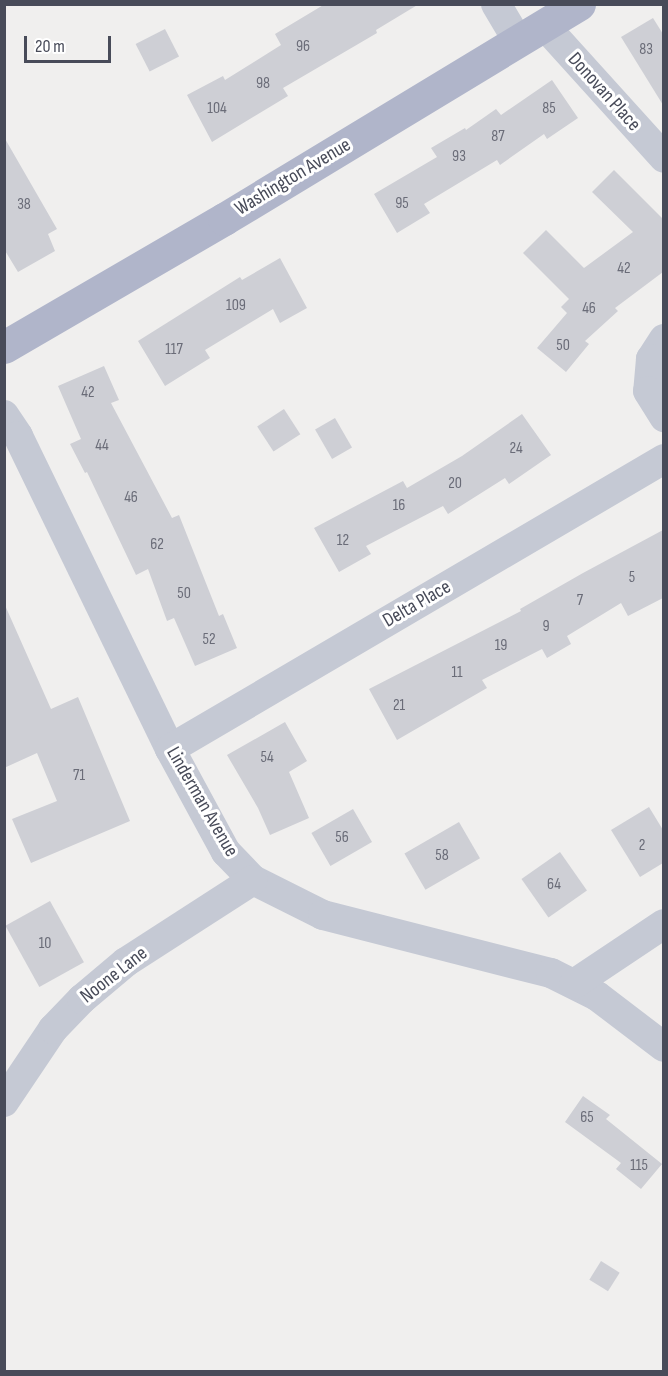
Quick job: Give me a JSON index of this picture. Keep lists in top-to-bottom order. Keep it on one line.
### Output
{"streets":{"main road":["Washington Avenue"],"street":["Donovan Place","Delta Place","Linderman Avenue","Noone Lane"]},"crossings":[["Donovan Place","Washington Avenue"],["Delta Place","Linderman Avenue"],["Linderman Avenue","Noone Lane"]],"house_numbers":["96","83","98","104","85","87","93","95","38","42","109","46","50","117","42","44","24","20","46","16","12","62","5","50","7","9","52","19","11","21","54","71","56","2","58","64","10","65","115"],"scale_bar":"20 m"}
